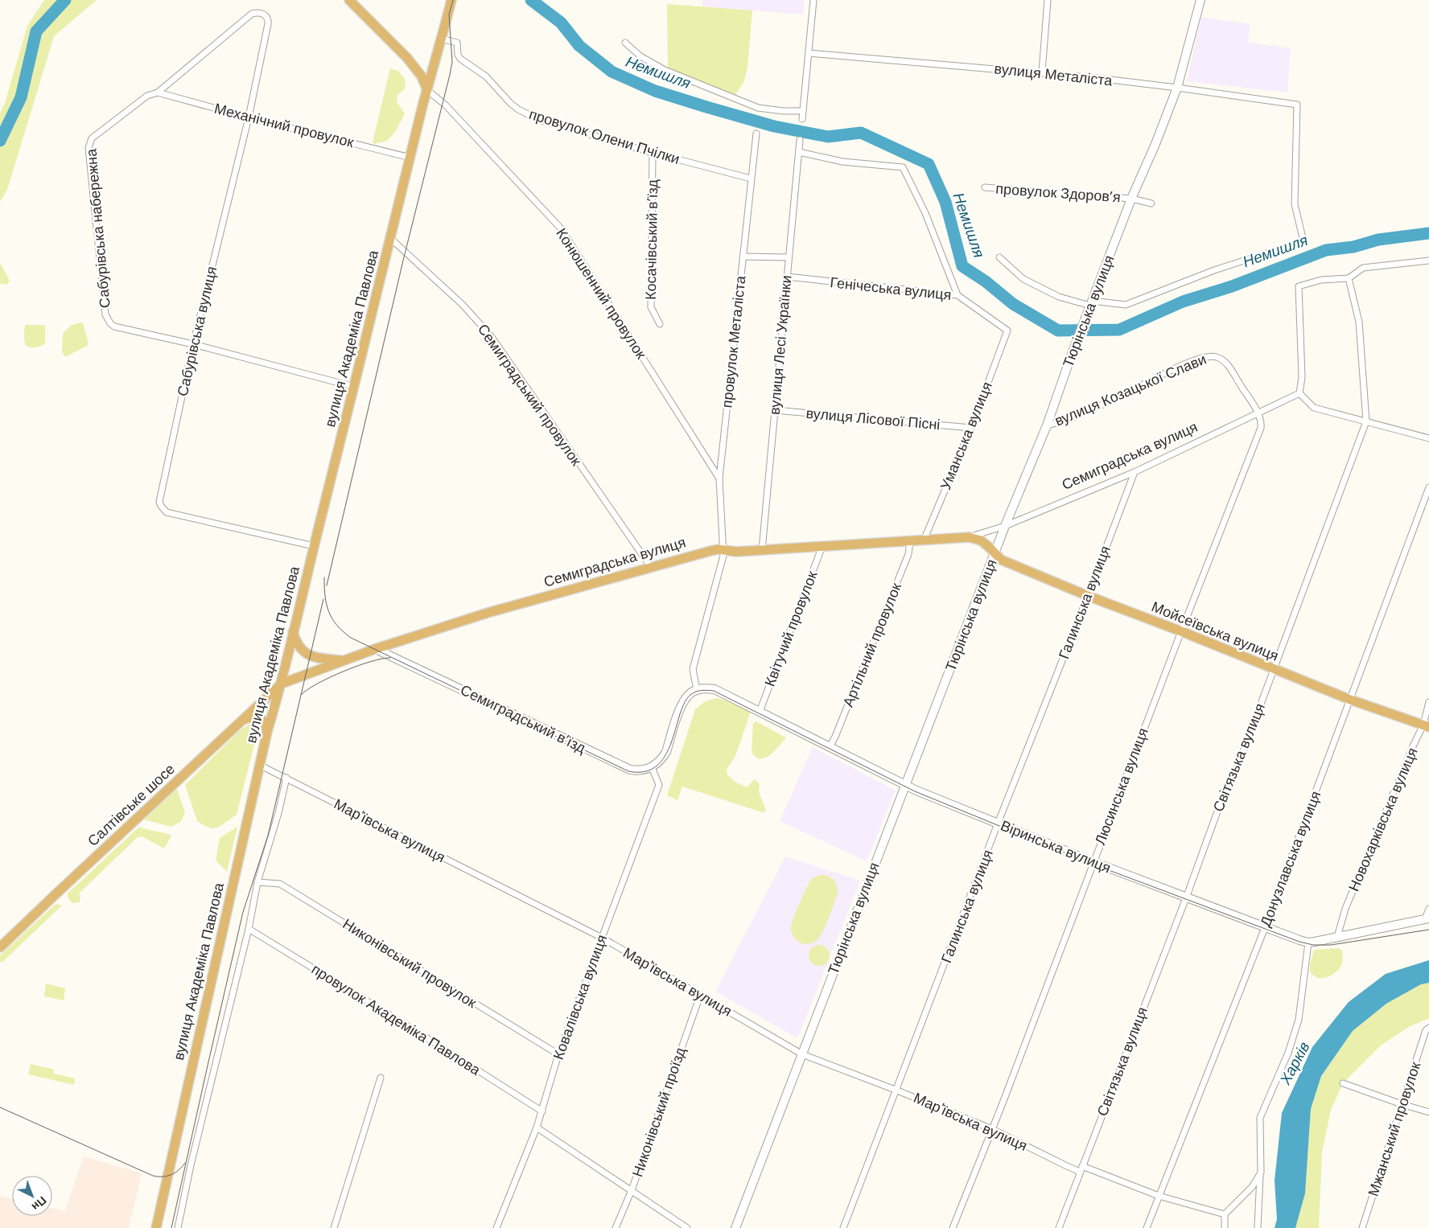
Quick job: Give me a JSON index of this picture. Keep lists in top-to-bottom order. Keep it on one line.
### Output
{"streets":{"main road":["Тюрінська вулиця","вулиця Академіка Павлова","Семиградська вулиця","Мойсеївська вулиця","Семиградський в’їзд","Салтівське шосе","Віринська вулиця"],"street":["вулиця Металіста","Механічний провулок","провулок Олени Пчілки","провулок Здоров’я","Сабурівська набережна","Косачівський в’їзд","Генічеська вулиця","Конюшенний провулок","Сабурівська вулиця","провулок Металіста","вулиця Лесі Українки","вулиця Козацької Слави","Семиградський провулок","вулиця Лісової Пісні","Уманська вулиця","Галинська вулиця","Квітучий провулок","Артільний провулок","Світязька вулиця","Люсинська вулиця","Новохарківська вулиця","Мар'ївська вулиця","Донузлавська вулиця","Никонівський провулок","Ковалівська вулиця","провулок Академіка Павлова","Никонівський проїзд","Мжанський провулок"]},"crossings":[["вулиця Металіста","Тюрінська вулиця"],["Механічний провулок","Сабурівська набережна"],["Механічний провулок","Сабурівська вулиця"],["Механічний провулок","вулиця Академіка Павлова"],["провулок Олени Пчілки","Косачівський в’їзд"],["провулок Олени Пчілки","вулиця Академіка Павлова"],["провулок Олени Пчілки","провулок Металіста"],["провулок Здоров’я","Тюрінська вулиця"],["Сабурівська набережна","Сабурівська вулиця"],["Генічеська вулиця","вулиця Лесі Українки"],["Генічеська вулиця","Уманська вулиця"],["Конюшенний провулок","вулиця Академіка Павлова"],["Конюшенний провулок","провулок Металіста"],["Тюрінська вулиця","вулиця Козацької Слави"],["Тюрінська вулиця","Семиградська вулиця"],["Тюрінська вулиця","Мойсеївська вулиця"],["Тюрінська вулиця","Мар'ївська вулиця"],["Тюрінська вулиця","Віринська вулиця"],["Сабурівська вулиця","вулиця Академіка Павлова"],["вулиця Академіка Павлова","Семиградський провулок"],["вулиця Академіка Павлова","Семиградська вулиця"],["вулиця Академіка Павлова","Салтівське шосе"],["вулиця Академіка Павлова","Мар'ївська вулиця"],["провулок Металіста","Семиградська вулиця"],["вулиця Лесі Українки","вулиця Лісової Пісні"],["вулиця Лесі Українки","Семиградська вулиця"],["вулиця Козацької Слави","Семиградська вулиця"],["вулиця Козацької Слави","Люсинська вулиця"],["Семиградський провулок","Семиградська вулиця"],["вулиця Лісової Пісні","Уманська вулиця"],["Уманська вулиця","Семиградська вулиця"],["Семиградська вулиця","Галинська вулиця"],["Семиградська вулиця","Квітучий провулок"],["Семиградська вулиця","Мойсеївська вулиця"],["Семиградська вулиця","Артільний провулок"],["Семиградська вулиця","Семиградський в’їзд"],["Семиградська вулиця","Люсинська вулиця"],["Семиградська вулиця","Салтівське шосе"],["Галинська вулиця","Мойсеївська вулиця"],["Галинська вулиця","Мар'ївська вулиця"],["Галинська вулиця","Віринська вулиця"],["Квітучий провулок","Віринська вулиця"],["Мойсеївська вулиця","Світязька вулиця"],["Мойсеївська вулиця","Люсинська вулиця"],["Мойсеївська вулиця","Новохарківська вулиця"],["Мойсеївська вулиця","Донузлавська вулиця"],["Артільний провулок","Віринська вулиця"],["Семиградський в’їзд","Ковалівська вулиця"],["Світязька вулиця","Мар'ївська вулиця"],["Світязька вулиця","Віринська вулиця"],["Люсинська вулиця","Мар'ївська вулиця"],["Люсинська вулиця","Віринська вулиця"],["Мар'ївська вулиця","Донузлавська вулиця"],["Мар'ївська вулиця","Ковалівська вулиця"],["Мар'ївська вулиця","Никонівський проїзд"],["Віринська вулиця","Донузлавська вулиця"],["Никонівський провулок","Ковалівська вулиця"],["Ковалівська вулиця","провулок Академіка Павлова"]],"water":["Немишля","Харків"],"north":"bottom right"}
